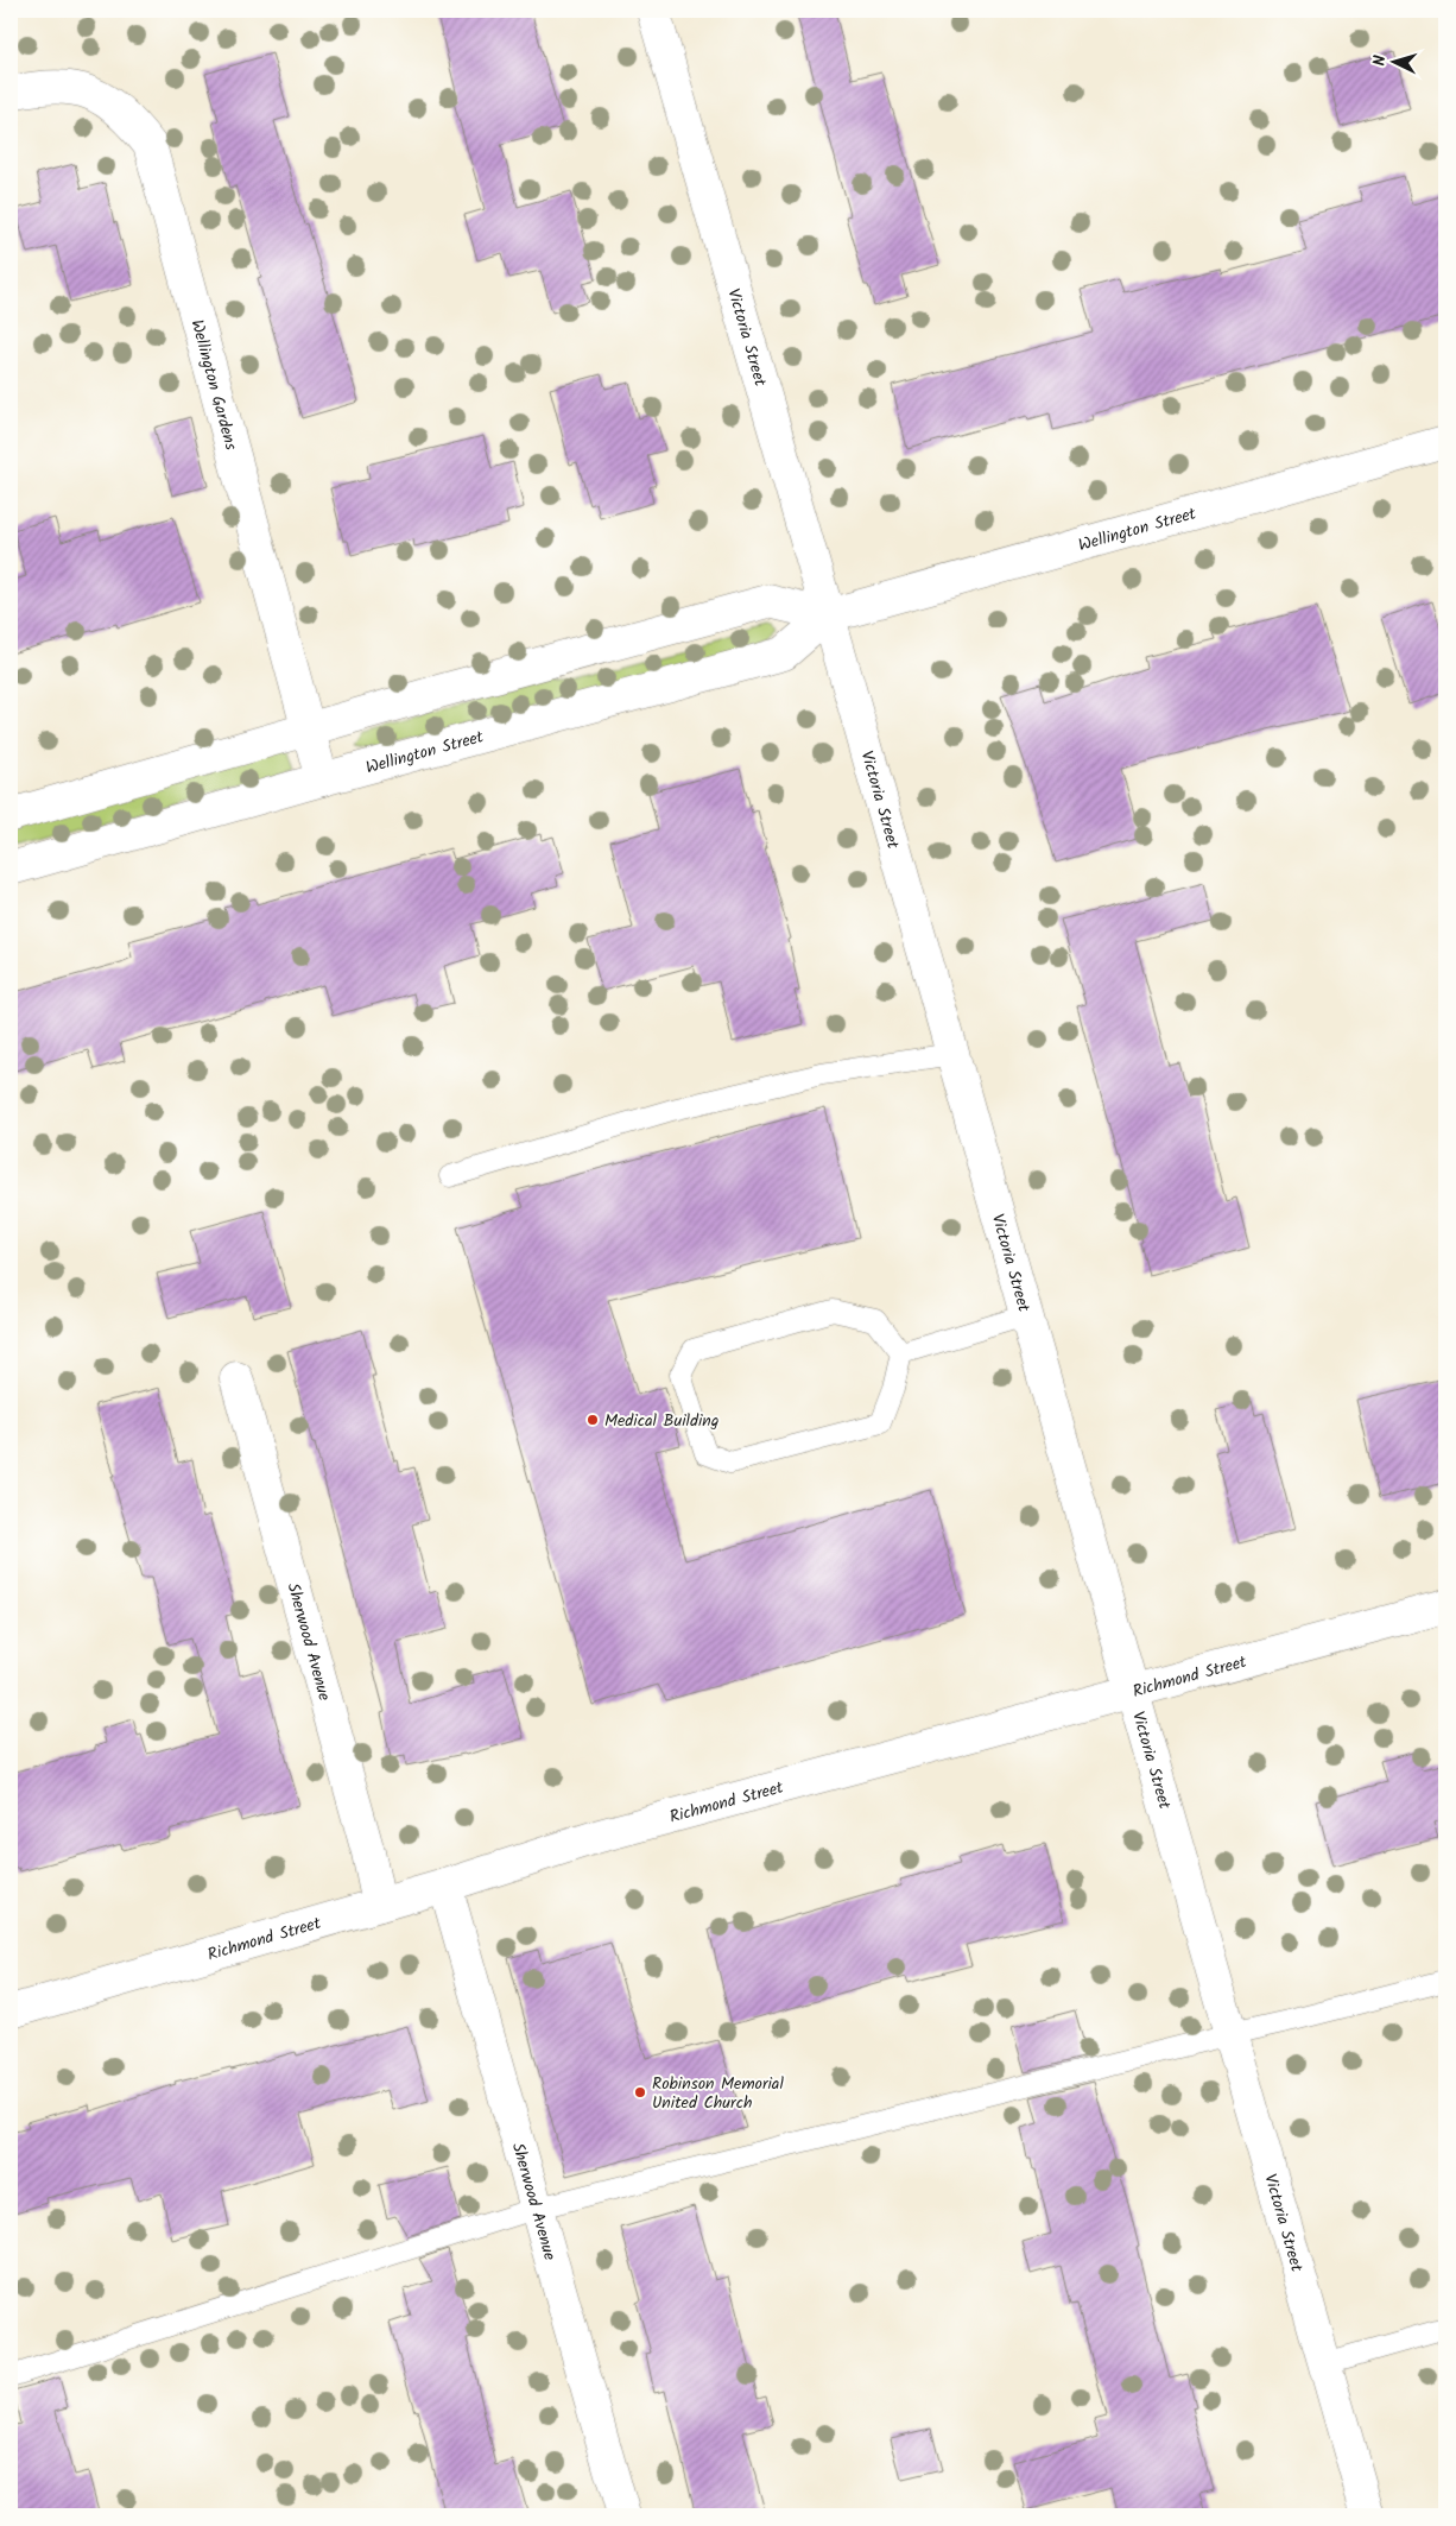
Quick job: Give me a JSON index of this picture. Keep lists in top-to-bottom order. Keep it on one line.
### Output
{"streets":{"street":["Victoria Street","Wellington Gardens","Wellington Street","Sherwood Avenue","Richmond Street"]},"crossings":[["Victoria Street","Wellington Street"],["Victoria Street","Richmond Street"],["Wellington Gardens","Wellington Street"],["Sherwood Avenue","Richmond Street"]],"places":["Medical Building","Robinson Memorial United Church"],"north":"left"}
